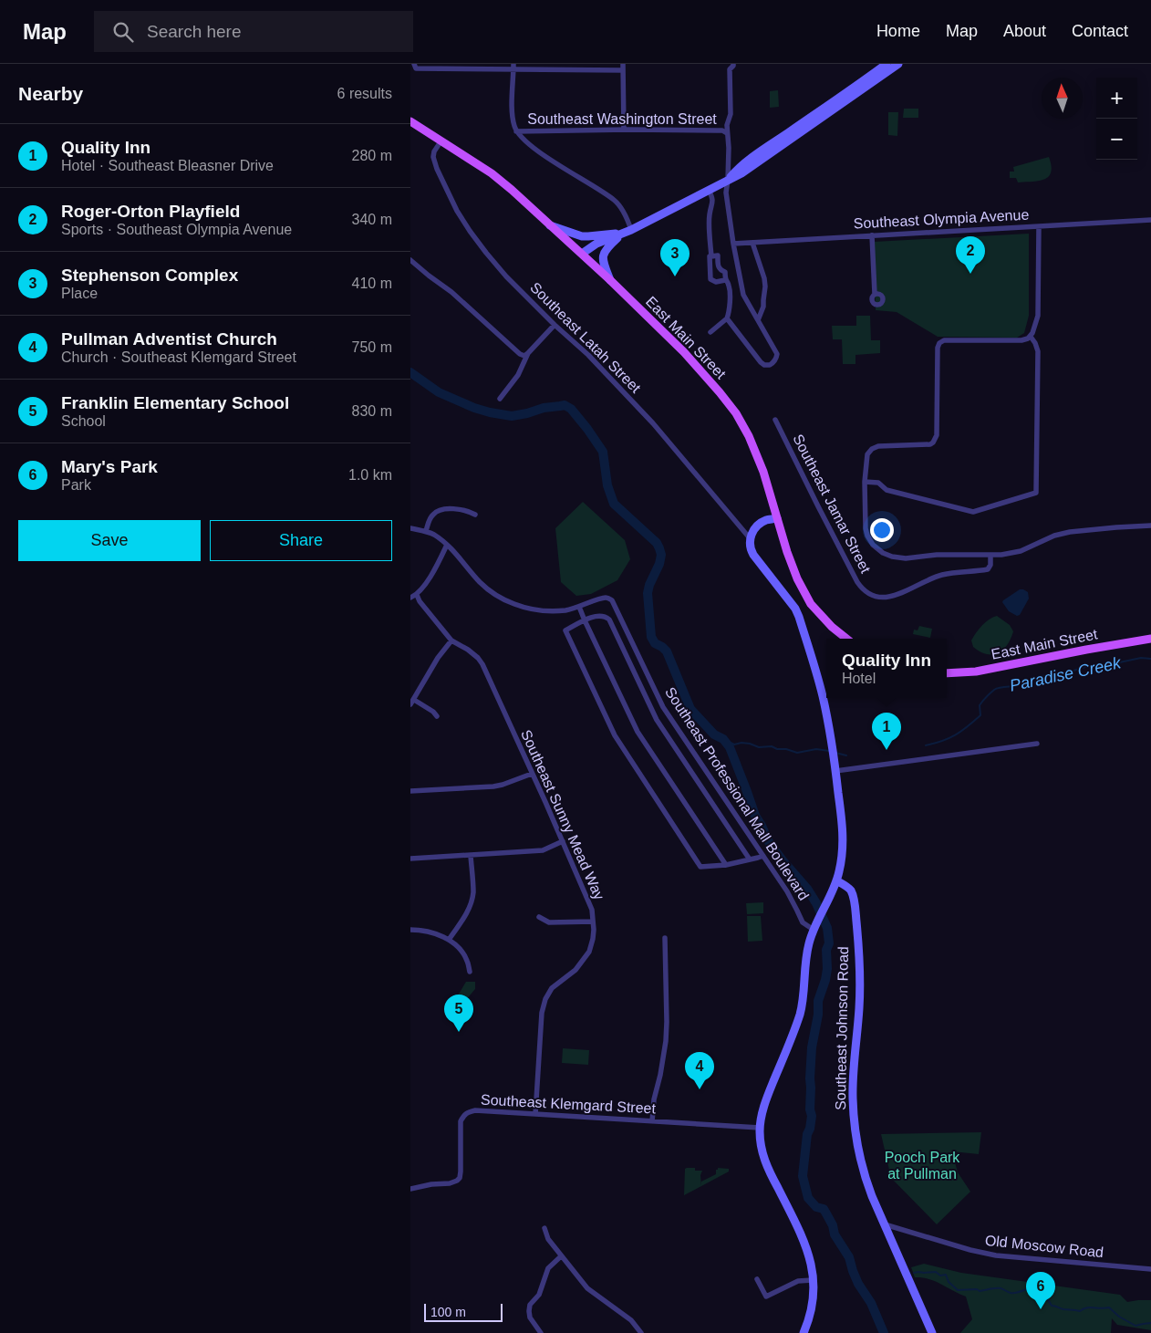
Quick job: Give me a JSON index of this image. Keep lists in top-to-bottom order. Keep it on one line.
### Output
{"streets":{"main road":["East Main Street"],"street":["Southeast Washington Street","Southeast Olympia Avenue","Southeast Latah Street","Southeast Jamar Street","Southeast Professional Mall Boulevard","Southeast Sunny Mead Way","Southeast Johnson Road","Southeast Klemgard Street","Old Moscow Road"]},"crossings":[["Southeast Latah Street","East Main Street"],["Southeast Sunny Mead Way","Southeast Klemgard Street"],["Southeast Johnson Road","Old Moscow Road"]],"water":["Paradise Creek"],"parks":["Pooch Park at Pullman"],"scale_bar":"100 m","north":"top","page":{"header":"Map","search":"Search here","nav":["Home","Map","About","Contact"],"heading":["Nearby","6 results"],"map_buttons":["+","−"],"list":[{"mark":"1","name":"Quality Inn","note":"Hotel · Southeast Bleasner Drive","value":"280 m"},{"mark":"2","name":"Roger-Orton Playfield","note":"Sports · Southeast Olympia Avenue","value":"340 m"},{"mark":"3","name":"Stephenson Complex","note":"Place","value":"410 m"},{"mark":"4","name":"Pullman Adventist Church","note":"Church · Southeast Klemgard Street","value":"750 m"},{"mark":"5","name":"Franklin Elementary School","note":"School","value":"830 m"},{"mark":"6","name":"Mary's Park","note":"Park","value":"1.0 km"}],"pins":["2","3","1","5","4","6"],"buttons":["Save","Share"],"popup":["Quality Inn","Hotel"],"scale":"100 m"}}
